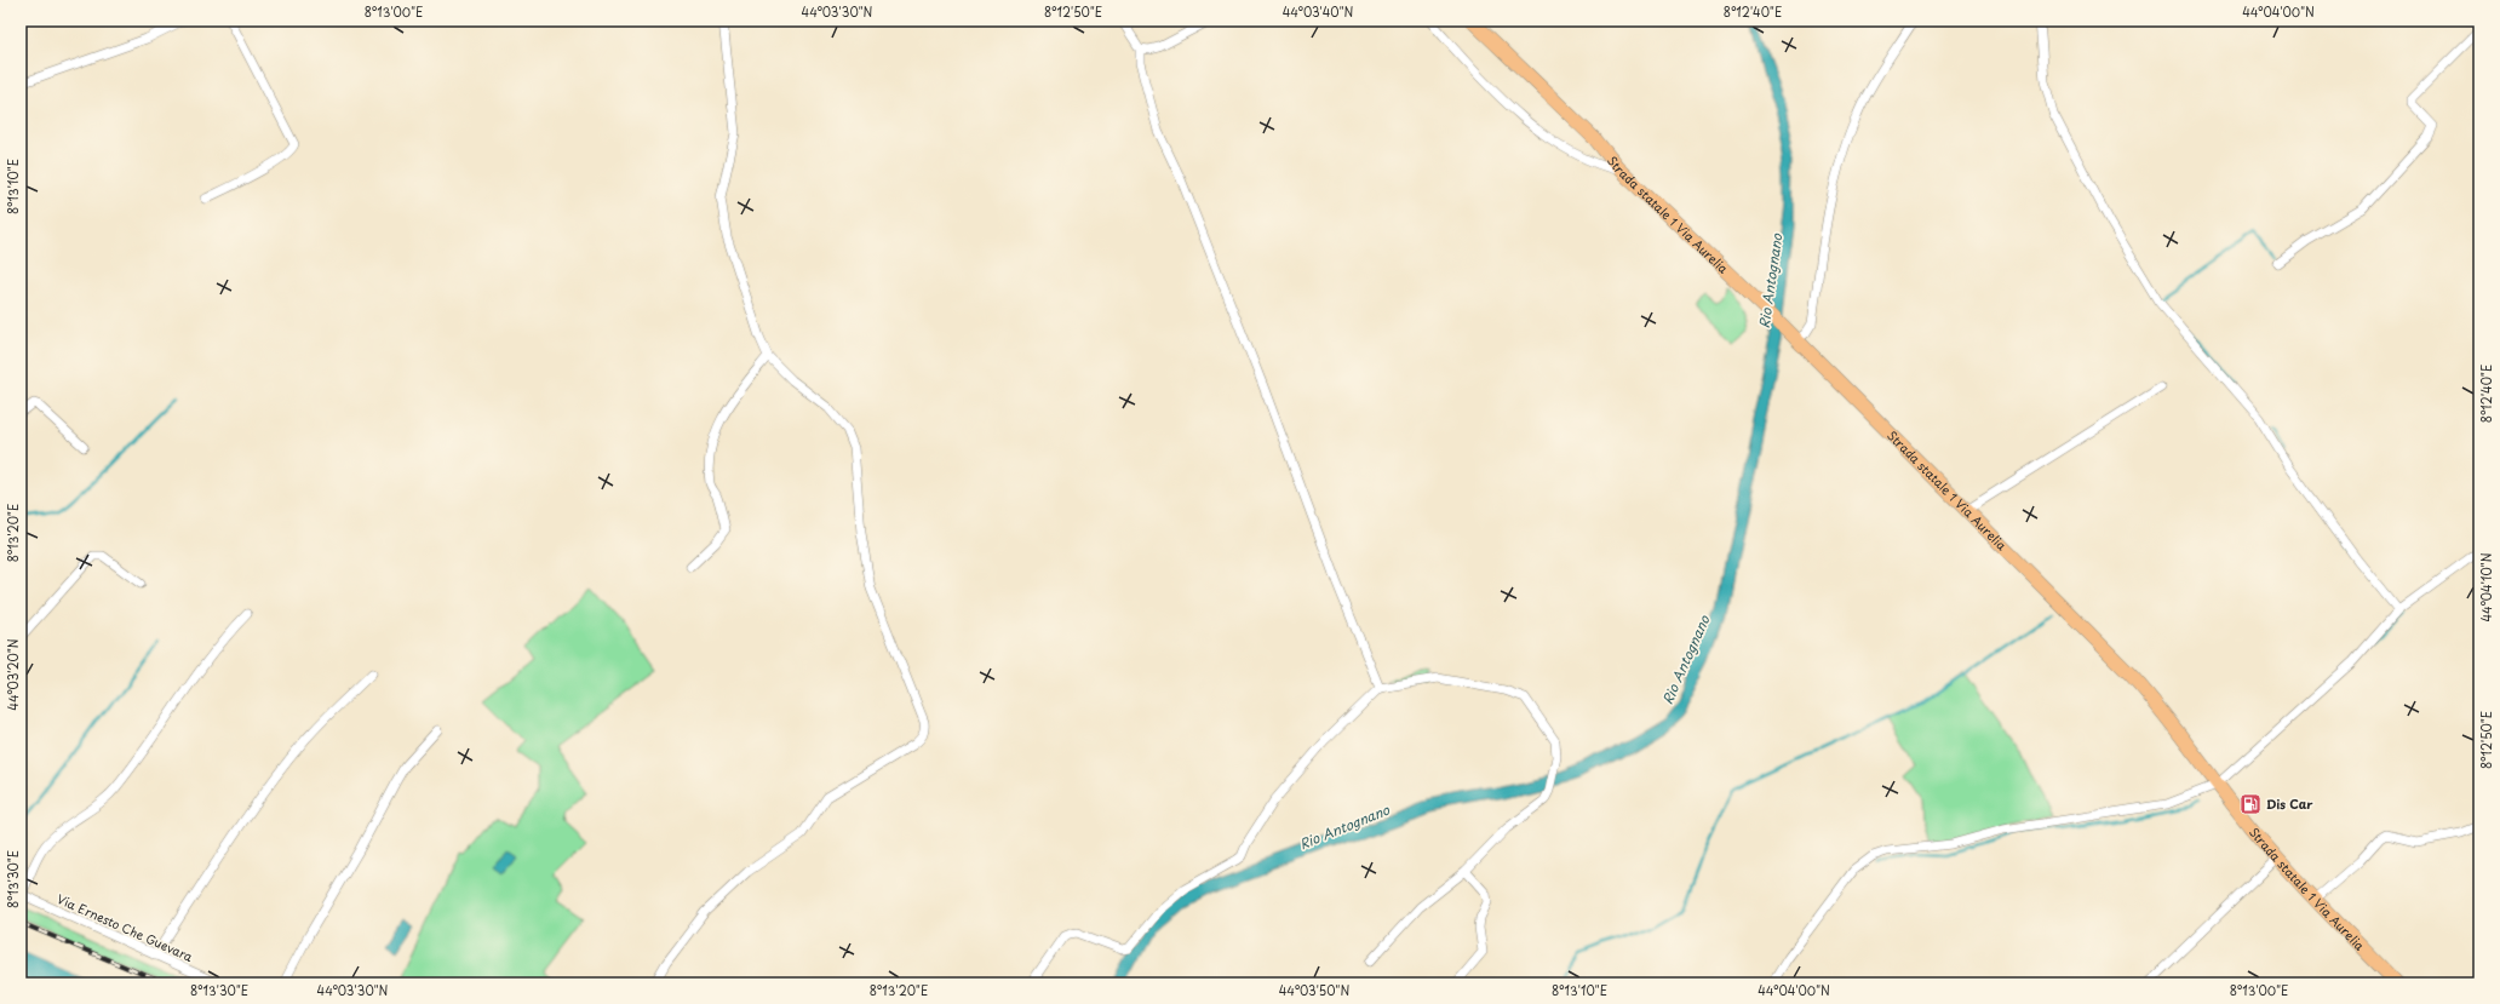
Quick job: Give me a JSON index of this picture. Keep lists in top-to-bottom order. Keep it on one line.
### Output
{"streets":{"main road":["Strada statale 1 Via Aurelia"],"street":["Via Ernesto Che Guevara"]},"water":["Rio Antognano"],"places":{"fuel station":["Dis Car"]},"coordinates":["8°13'00\"E","44°03'30\"N","8°12'50\"E","44°03'40\"N","8°12'40\"E","44°04'00\"N","8°13'10\"E","8°13'20\"E","44°04'10\"N","44°03'20\"N","8°13'30\"E","44°03'50\"N"]}
